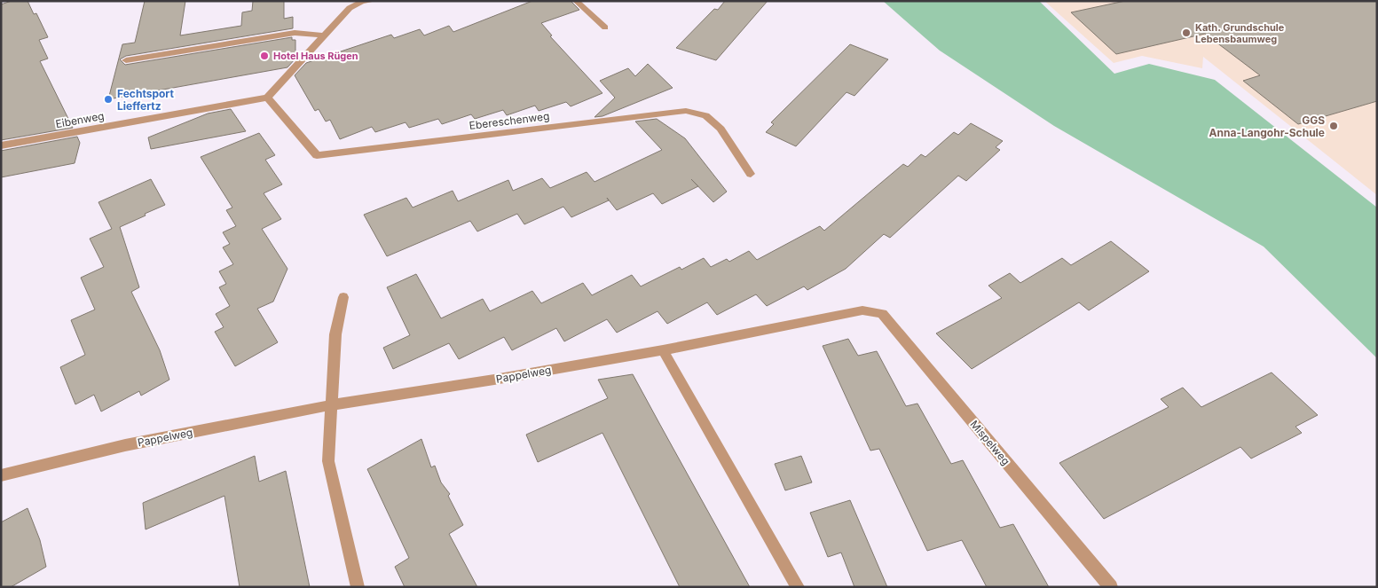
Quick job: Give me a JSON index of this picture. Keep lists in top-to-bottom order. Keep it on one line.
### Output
{"streets":{"street":["Eibenweg","Ebereschenweg","Pappelweg","Mispelweg"]},"crossings":[["Eibenweg","Ebereschenweg"],["Pappelweg","Mispelweg"]],"places":["Kath. Grundschule Lebensbaumweg","Hotel Haus Rügen","Fechtsport Lieffertz","GGS Anna-Langohr-Schule"]}
